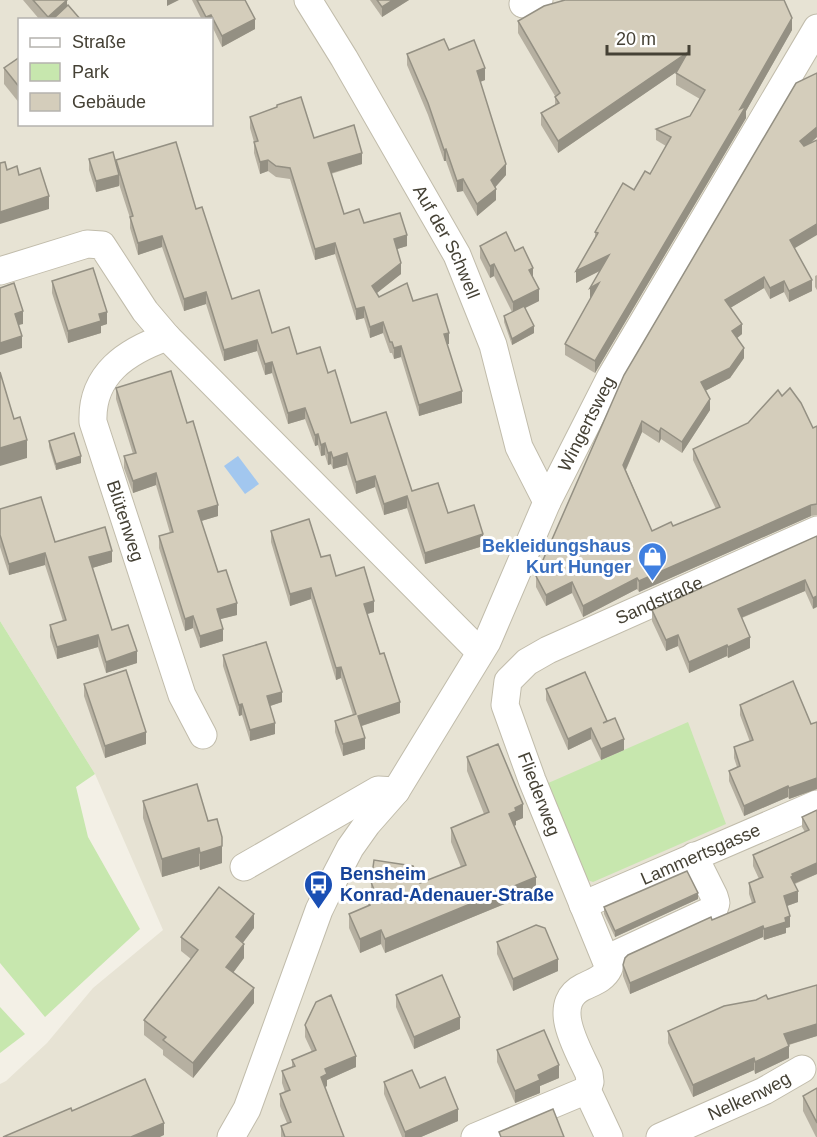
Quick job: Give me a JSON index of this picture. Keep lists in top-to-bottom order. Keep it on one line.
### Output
{"streets":{"street":["Auf der Schwell","Wingertsweg","Blütenweg","Sandstraße","Fliederweg","Lammertsgasse","Nelkenweg"]},"crossings":[["Auf der Schwell","Wingertsweg"],["Sandstraße","Fliederweg"],["Fliederweg","Lammertsgasse"]],"places":{"shop":["Bekleidungshaus Kurt Hunger"],"bus stop":["Bensheim Konrad-Adenauer-Straße"]},"legend":["Straße","Park","Gebäude"],"scale_bar":"20 m"}
